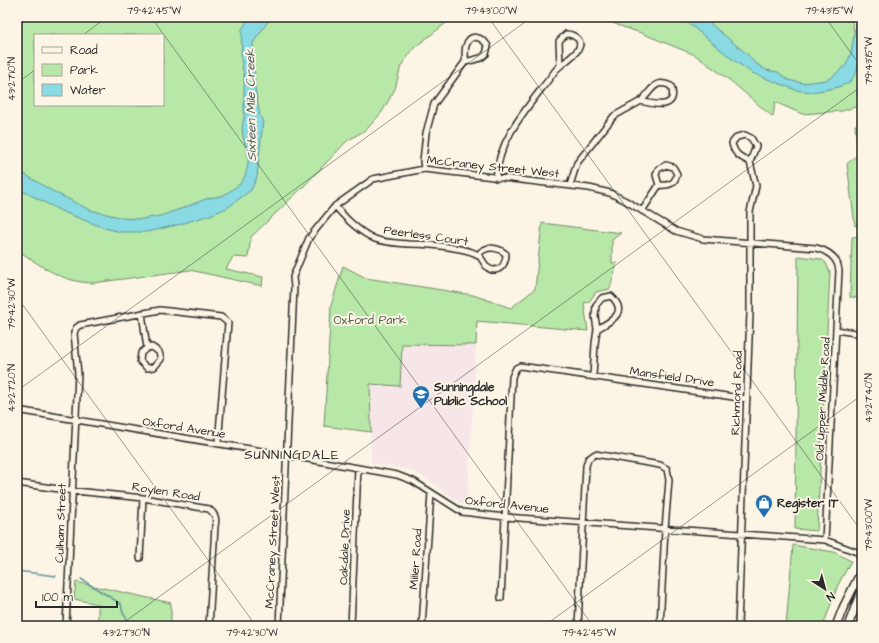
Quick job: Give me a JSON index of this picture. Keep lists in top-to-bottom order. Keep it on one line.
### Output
{"streets":{"street":["McCraney Street West","Peerless Court","Mansfield Drive","Richmond Road","Old Upper Middle Road","Oxford Avenue","Roylen Road","Culham Street","Oakdale Drive","Miller Road"]},"crossings":[["McCraney Street West","Peerless Court"],["McCraney Street West","Richmond Road"],["McCraney Street West","Old Upper Middle Road"],["McCraney Street West","Oxford Avenue"],["Mansfield Drive","Richmond Road"],["Mansfield Drive","Oxford Avenue"],["Richmond Road","Oxford Avenue"],["Old Upper Middle Road","Oxford Avenue"],["Oxford Avenue","Culham Street"],["Oxford Avenue","Oakdale Drive"],["Oxford Avenue","Miller Road"],["Roylen Road","Culham Street"]],"districts":["SUNNINGDALE"],"water":["Sixteen Mile Creek"],"parks":["Oxford Park"],"places":{"school or university":["Sunningdale Public School"],"shop":["Register IT"]},"legend":["Road","Park","Water"],"scale_bar":"100 m","north":"bottom right","coordinates":["79°42'45\"W","79°43'00\"W","79°43'15\"W","43°27'10\"N","79°42'30\"W","43°27'20\"N","43°27'40\"N","43°27'30\"N"]}
